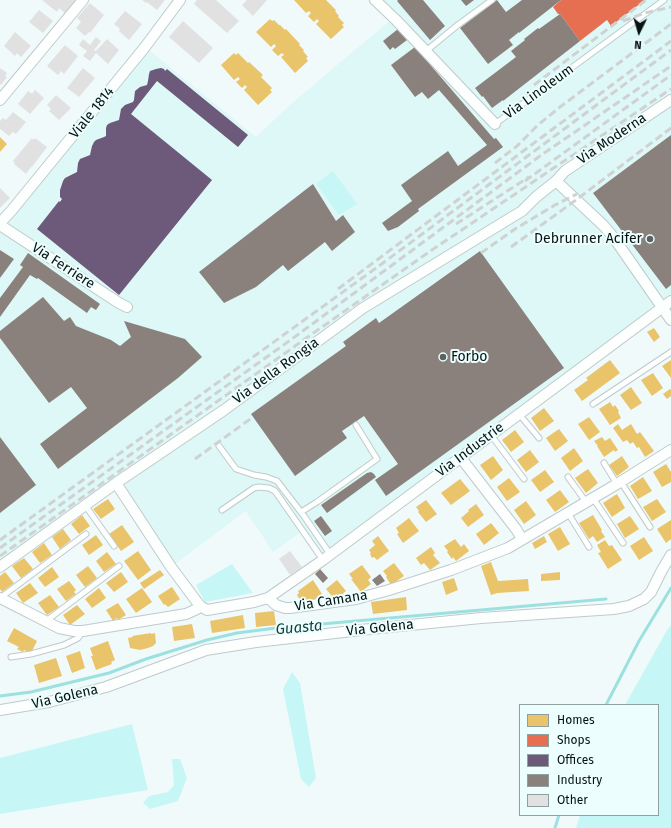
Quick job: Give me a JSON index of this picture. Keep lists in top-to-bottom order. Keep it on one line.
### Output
{"streets":{"street":["Via Linoleum","Viale 1814","Via Moderna","Via Ferriere","Via della Rongia","Via Industrie","Via Camana","Via Golena"]},"crossings":[["Viale 1814","Via Ferriere"],["Via Moderna","Via della Rongia"],["Via Industrie","Via Camana"]],"water":["Guasta"],"places":["Debrunner Acifer","Forbo"],"legend":["Homes","Shops","Offices","Industry","Other"],"north":"bottom"}
